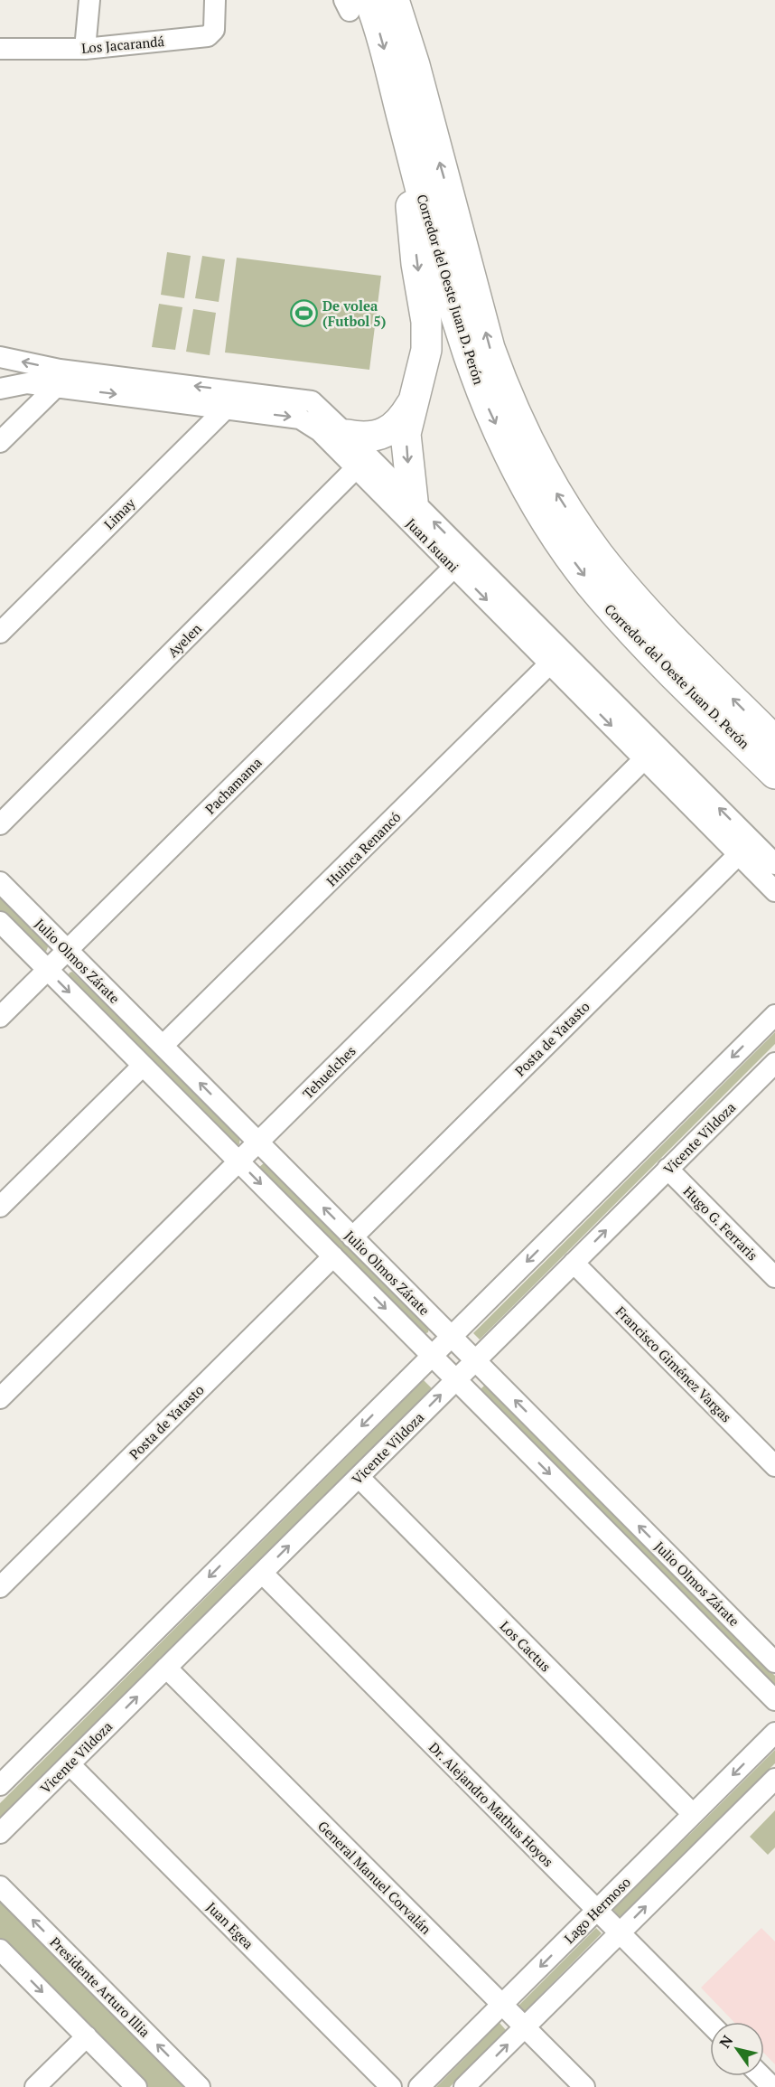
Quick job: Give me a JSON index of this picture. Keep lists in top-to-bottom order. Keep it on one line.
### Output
{"streets":{"highway":["Corredor del Oeste Juan D. Perón"],"street":["Los Jacarandá","Limay","Juan Isuani","Ayelen","Pachamama","Huinca Renancó","Julio Olmos Zárate","Posta de Yatasto","Tehuelches","Vicente Vildoza","Hugo G. Ferraris","Francisco Giménez Vargas","Los Cactus","Dr. Alejandro Mathus Hoyos","General Manuel Corvalán","Lago Hermoso","Juan Egea","Presidente Arturo Illia"]},"crossings":[["Limay","Juan Isuani"],["Juan Isuani","Ayelen"],["Juan Isuani","Pachamama"],["Juan Isuani","Huinca Renancó"],["Juan Isuani","Posta de Yatasto"],["Juan Isuani","Tehuelches"],["Pachamama","Julio Olmos Zárate"],["Huinca Renancó","Julio Olmos Zárate"],["Julio Olmos Zárate","Posta de Yatasto"],["Julio Olmos Zárate","Tehuelches"],["Julio Olmos Zárate","Vicente Vildoza"],["Vicente Vildoza","Hugo G. Ferraris"],["Vicente Vildoza","Francisco Giménez Vargas"],["Vicente Vildoza","Los Cactus"],["Vicente Vildoza","Dr. Alejandro Mathus Hoyos"],["Vicente Vildoza","General Manuel Corvalán"],["Vicente Vildoza","Juan Egea"],["Los Cactus","Lago Hermoso"],["Dr. Alejandro Mathus Hoyos","Lago Hermoso"],["General Manuel Corvalán","Lago Hermoso"]],"places":{"sports":["De volea (Futbol 5)"]},"north":"top left"}
